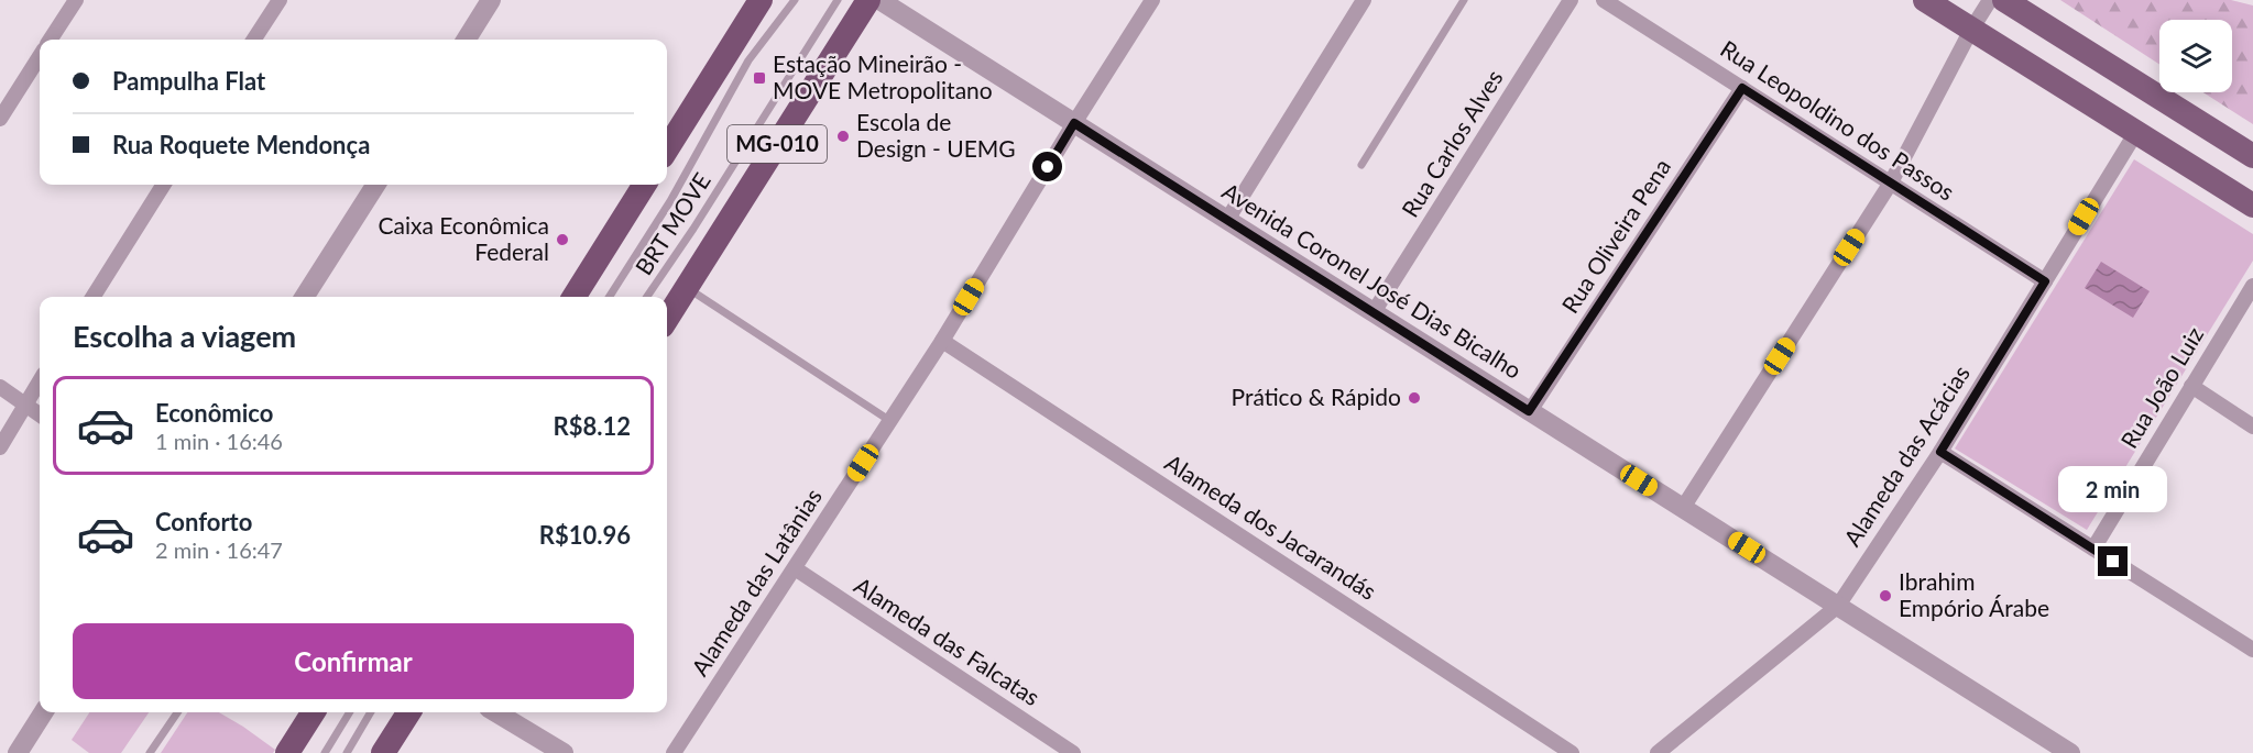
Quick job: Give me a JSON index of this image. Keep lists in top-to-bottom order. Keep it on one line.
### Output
{"streets":{"highway":["MG-010"],"street":["Rua Leopoldino dos Passos","Rua Carlos Alves","Rua Oliveira Pena","Avenida Coronel José Dias Bicalho","Rua João Luiz","Alameda das Acácias","Alameda dos Jacarandás","Alameda das Latânias","Alameda das Falcatas"],"lane":["BRT MOVE"]},"crossings":[["Rua Leopoldino dos Passos","Rua Oliveira Pena"],["Rua Leopoldino dos Passos","Alameda das Acácias"],["Rua Carlos Alves","Avenida Coronel José Dias Bicalho"],["Rua Oliveira Pena","Avenida Coronel José Dias Bicalho"],["Avenida Coronel José Dias Bicalho","Alameda das Acácias"],["Avenida Coronel José Dias Bicalho","Alameda das Latânias"],["Alameda dos Jacarandás","Alameda das Latânias"],["Alameda das Latânias","Alameda das Falcatas"]],"places":{"transit":["Estação Mineirão - MOVE Metropolitano"],"other":["Escola de Design - UEMG","Caixa Econômica Federal","Prático & Rápido","Ibrahim Empório Árabe"]},"page":{"banner":["Pampulha Flat","Rua Roquete Mendonça"],"heading":"Escolha a viagem","list":[{"name":"Econômico","note":"1 min · 16:46","value":"R$8.12"},{"name":"Conforto","note":"2 min · 16:47","value":"R$10.96"}],"bubble":"2 min","buttons":"Confirmar"}}
